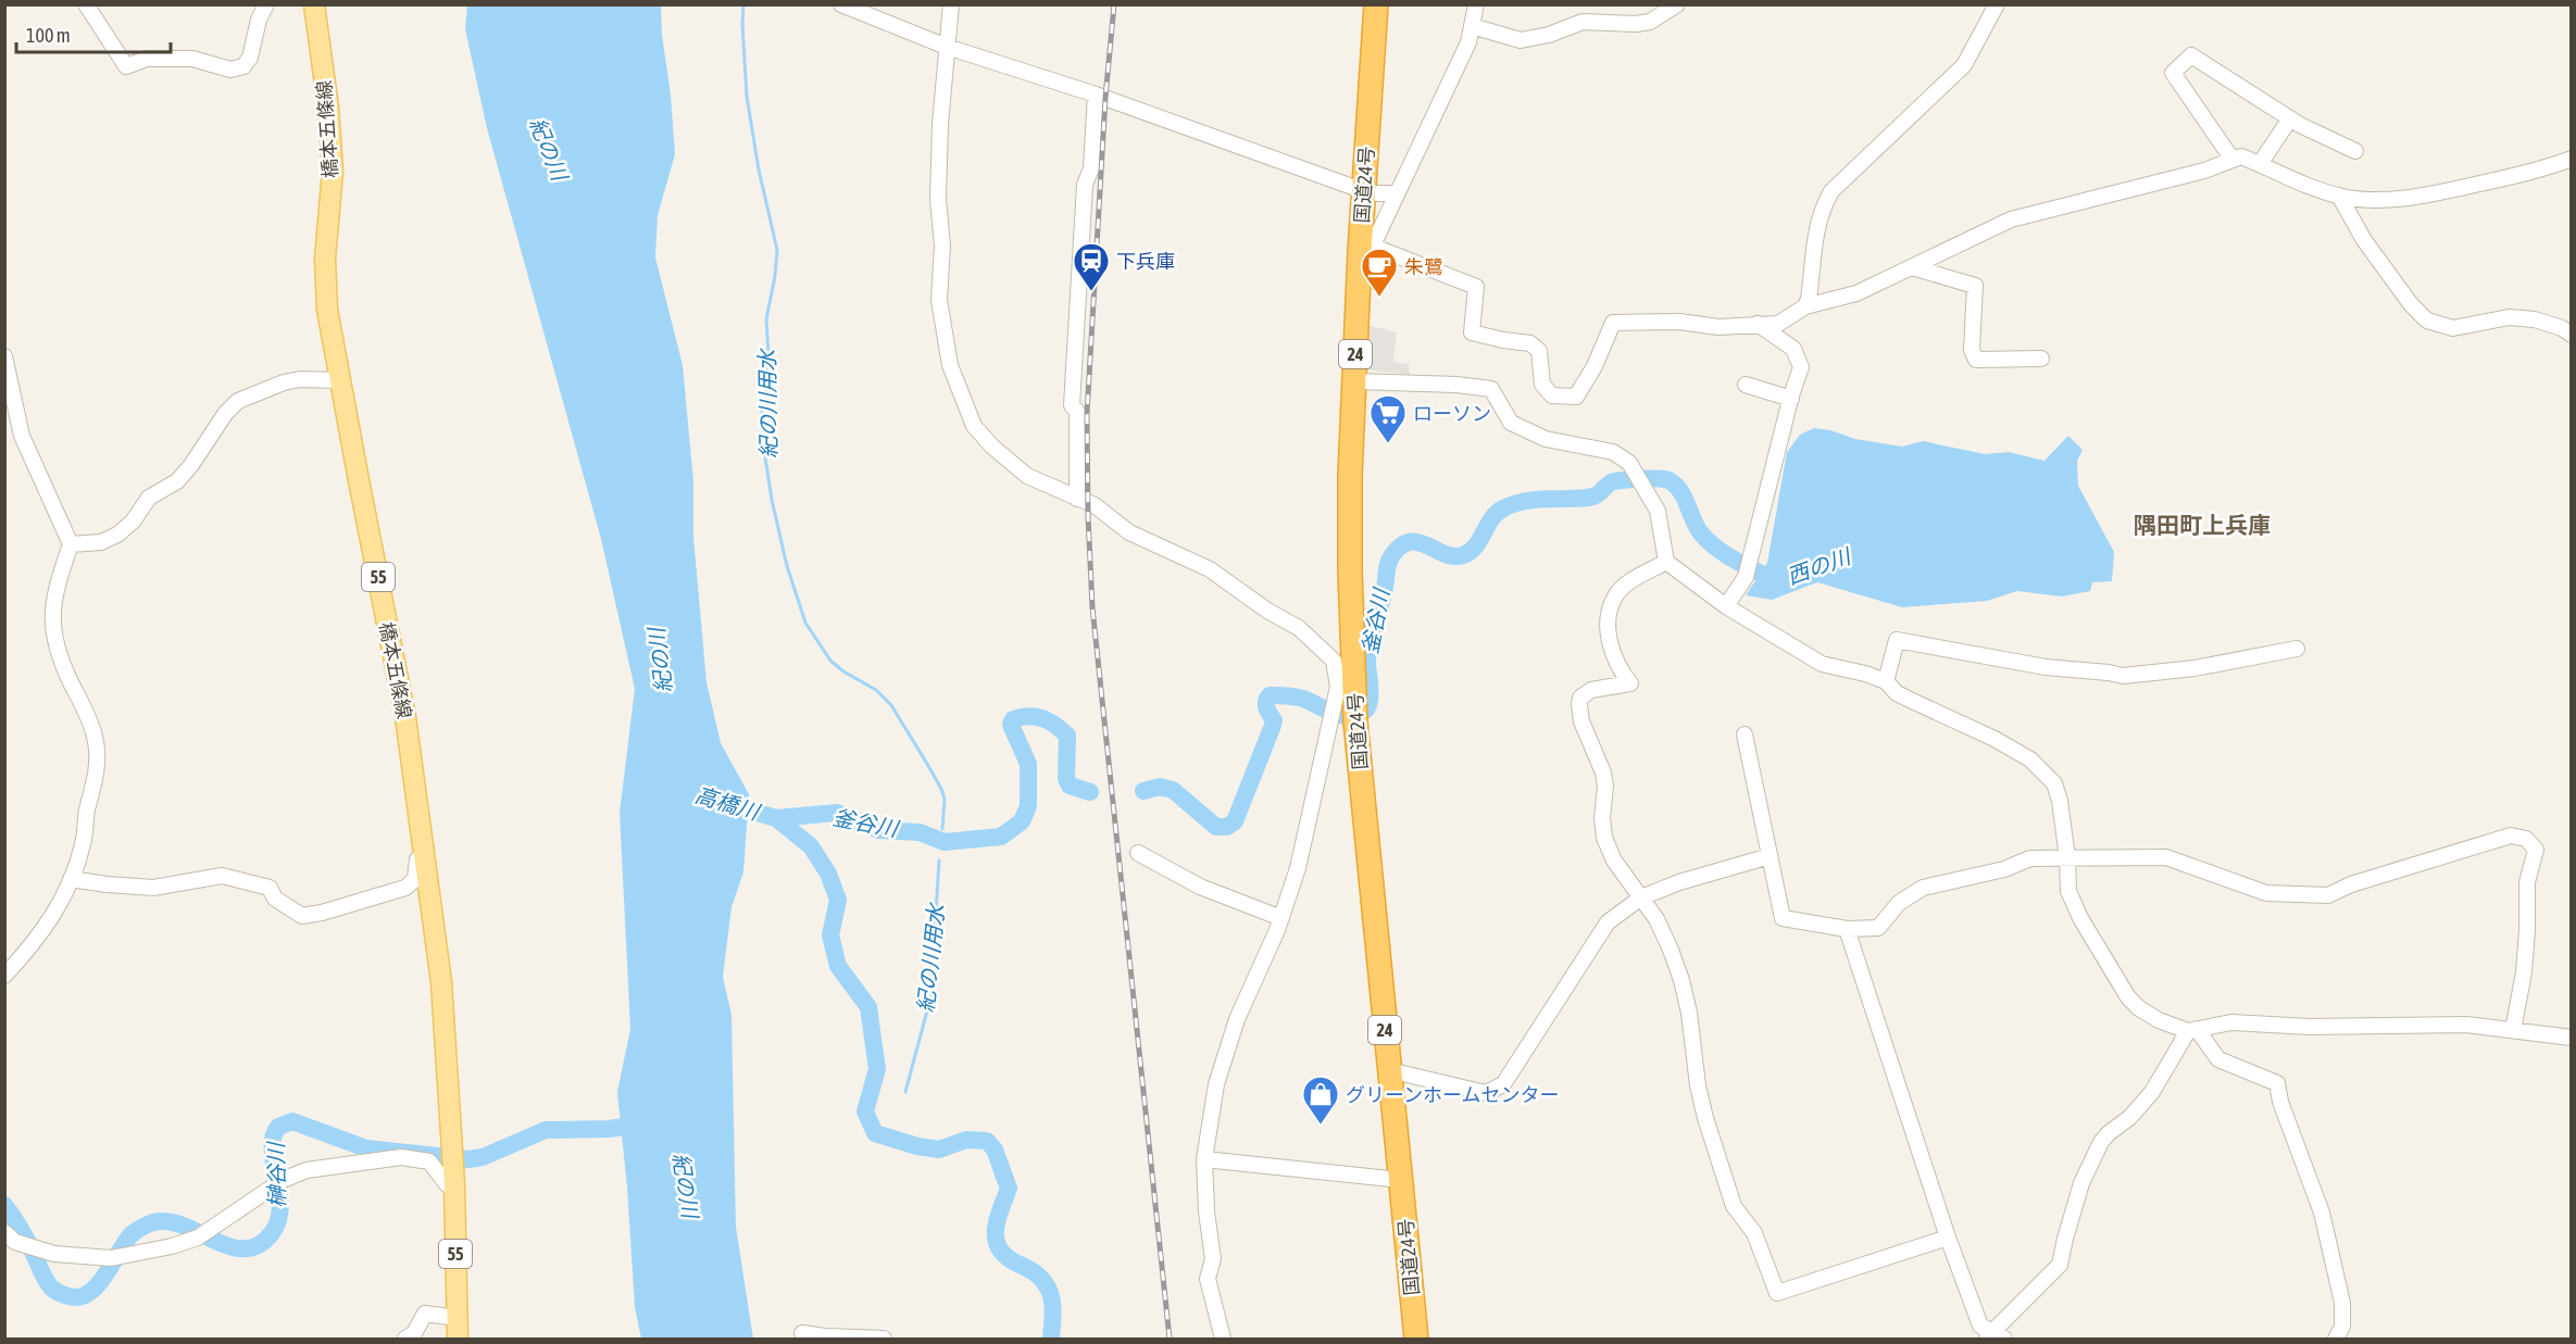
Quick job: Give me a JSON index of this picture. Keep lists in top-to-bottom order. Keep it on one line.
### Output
{"streets":{"highway":["国道24号","24"],"main road":["橋本五條線","55"]},"districts":["隅田町上兵庫"],"water":["紀の川","紀の川用水","西の川","釜谷川","高橋川","榊谷川"],"places":{"station":["下兵庫"],"cafe":["朱鷺"],"supermarket":["ローソン"],"shop":["グリーンホームセンター"]},"scale_bar":"100 m"}
